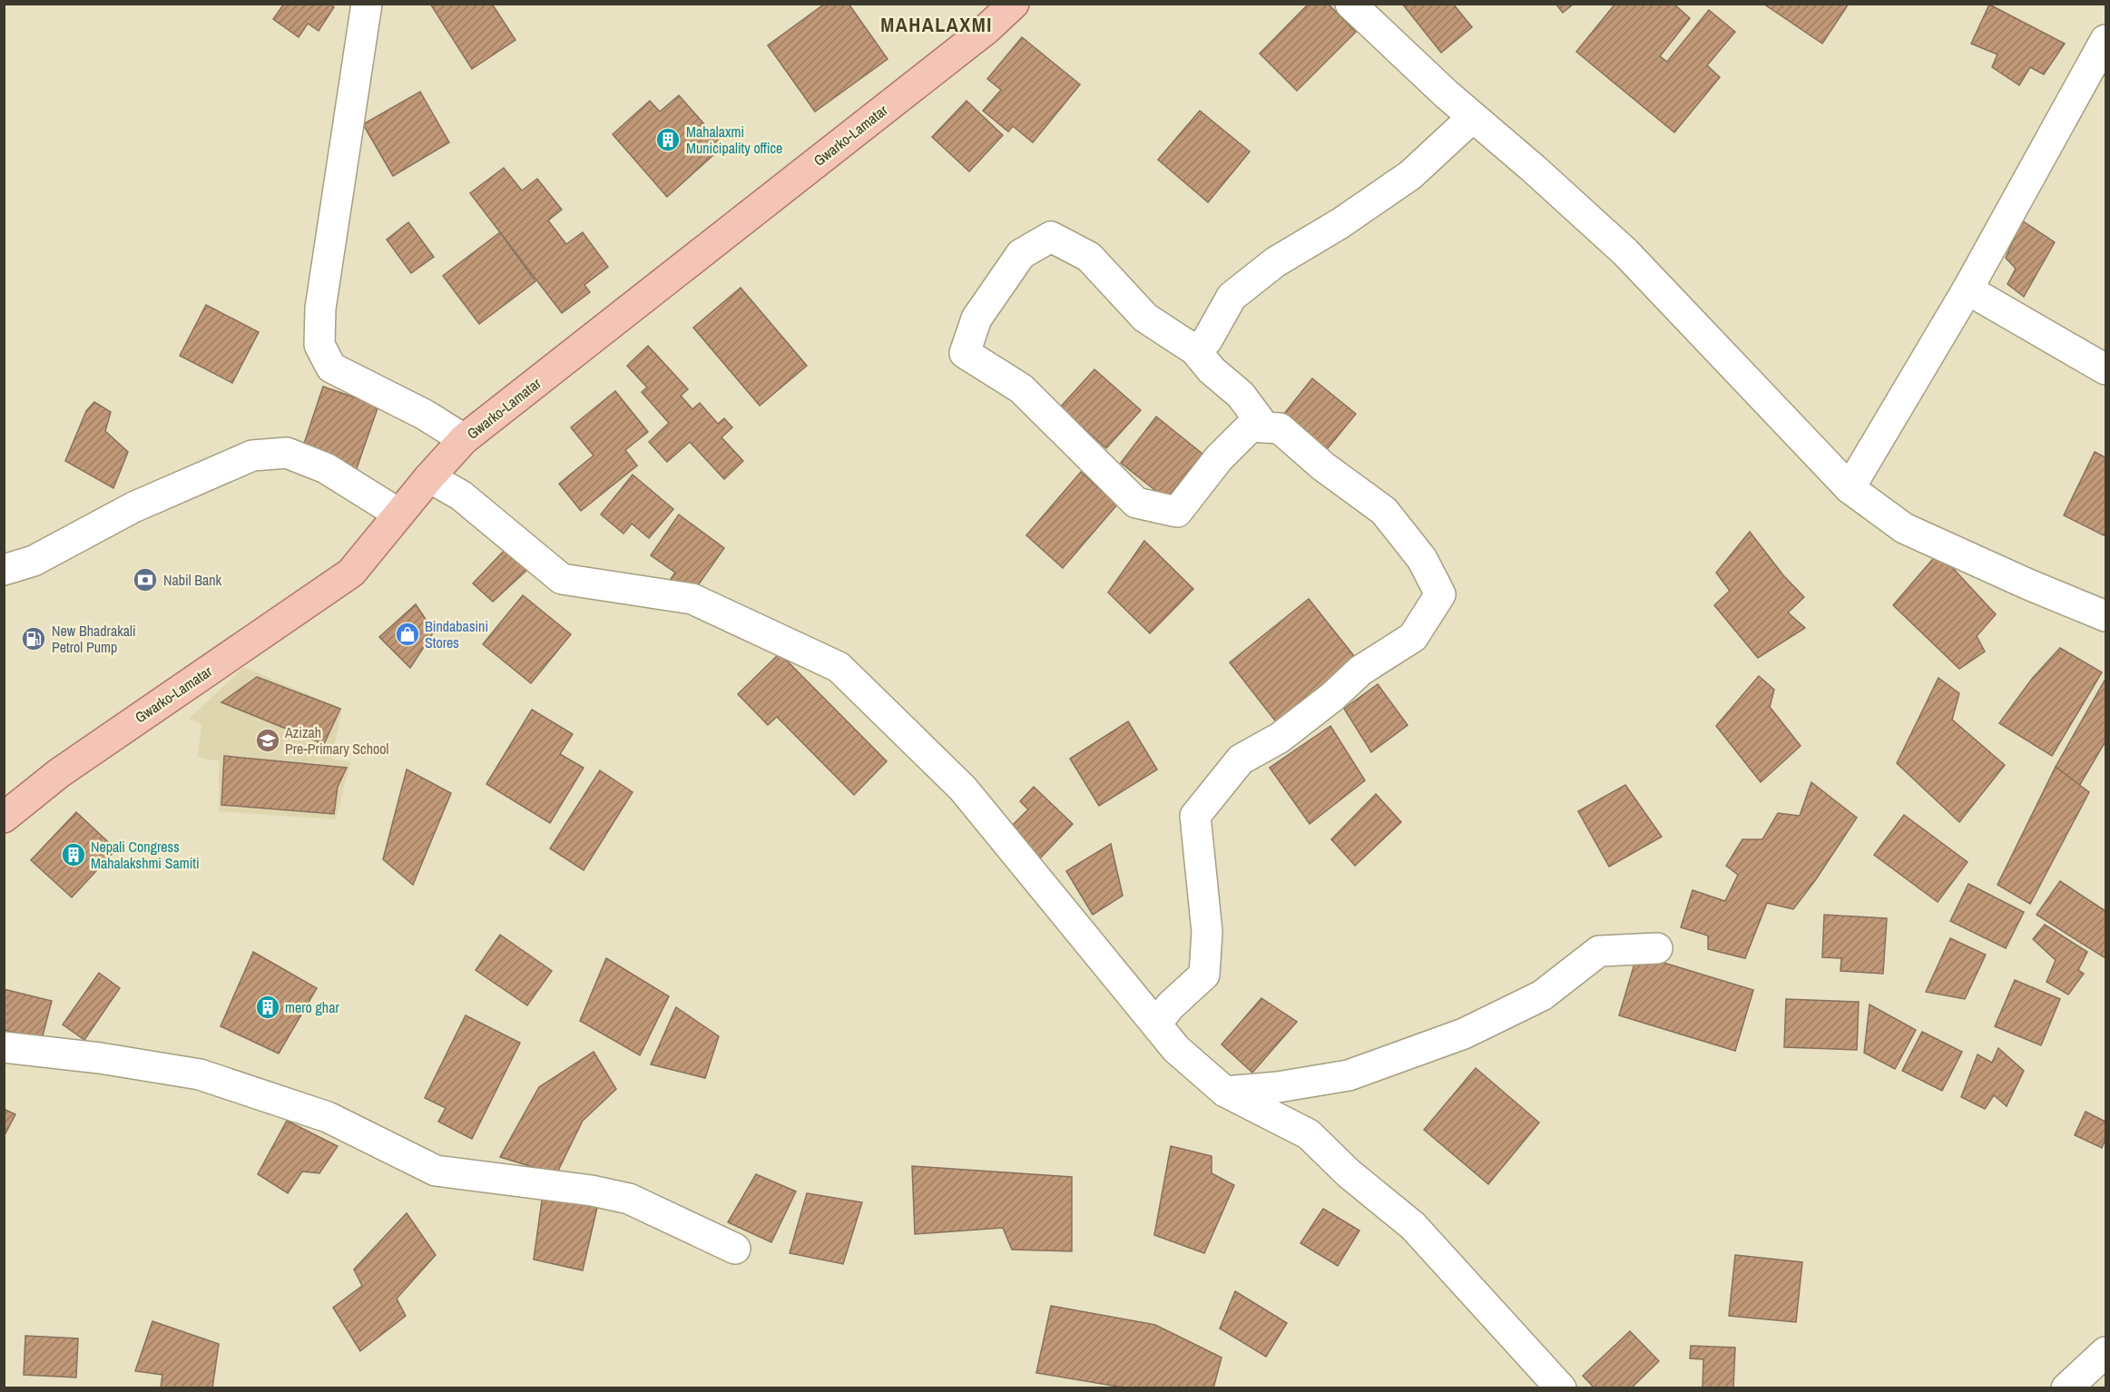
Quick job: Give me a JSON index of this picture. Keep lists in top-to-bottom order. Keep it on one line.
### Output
{"streets":{"main road":["Gwarko-Lamatar"]},"districts":["MAHALAXMI"],"places":{"building":["Mahalaxmi Municipality office","Nepali Congress Mahalakshmi Samiti","mero ghar"],"bank":["Nabil Bank"],"shop":["Bindabasini Stores"],"fuel station":["New Bhadrakali Petrol Pump"],"school or university":["Azizah Pre-Primary School"]}}
